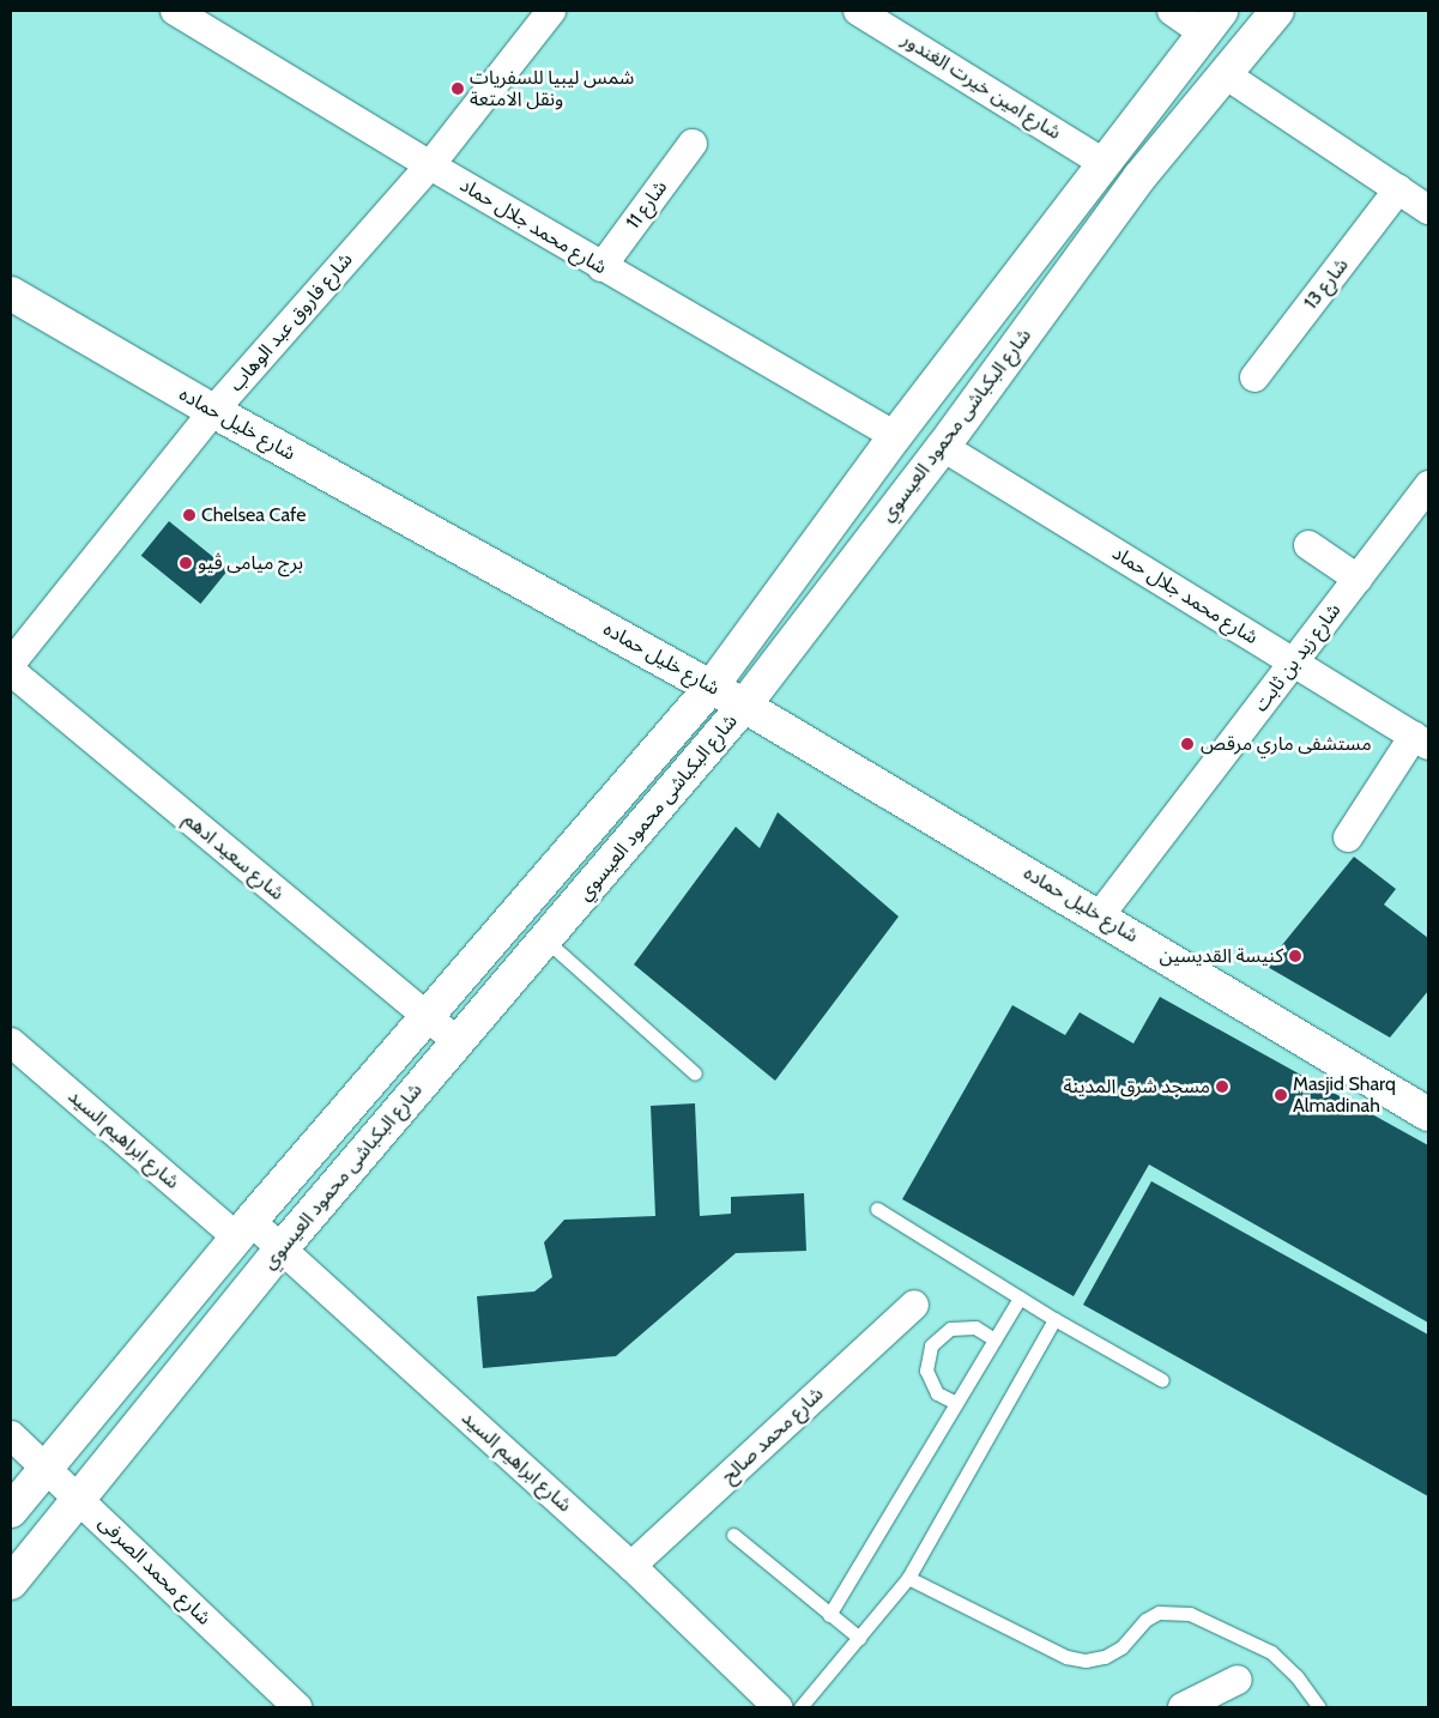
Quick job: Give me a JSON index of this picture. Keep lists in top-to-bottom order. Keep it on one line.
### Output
{"streets":{"street":["شارع امين خيرت الغندور","شارع 11","شارع محمد جلال حماد","شارع 13","شارع فاروق عبد الوهاب","شارع خليل حماده","شارع البكباشى محمود العيسوي","شارع زيد بن ثابت","شارع سعيد ادهم","شارع ابراهيم السيد","شارع محمد صالح","شارع محمد الصرفى"]},"crossings":[["شارع امين خيرت الغندور","شارع البكباشى محمود العيسوي"],["شارع 11","شارع محمد جلال حماد"],["شارع محمد جلال حماد","شارع فاروق عبد الوهاب"],["شارع محمد جلال حماد","شارع البكباشى محمود العيسوي"],["شارع محمد جلال حماد","شارع زيد بن ثابت"],["شارع فاروق عبد الوهاب","شارع خليل حماده"],["شارع خليل حماده","شارع البكباشى محمود العيسوي"],["شارع خليل حماده","شارع زيد بن ثابت"],["شارع البكباشى محمود العيسوي","شارع سعيد ادهم"],["شارع البكباشى محمود العيسوي","شارع ابراهيم السيد"],["شارع البكباشى محمود العيسوي","شارع محمد الصرفى"],["شارع ابراهيم السيد","شارع محمد صالح"]],"places":["شمس ليبيا للسفريات ونقل الامتعة","Chelsea Cafe","برج ميامى ڤيو","مستشفى ماري مرقص","كنيسة القديسين","مسجد شرق المدينة","Masjid Sharq Almadinah"]}
